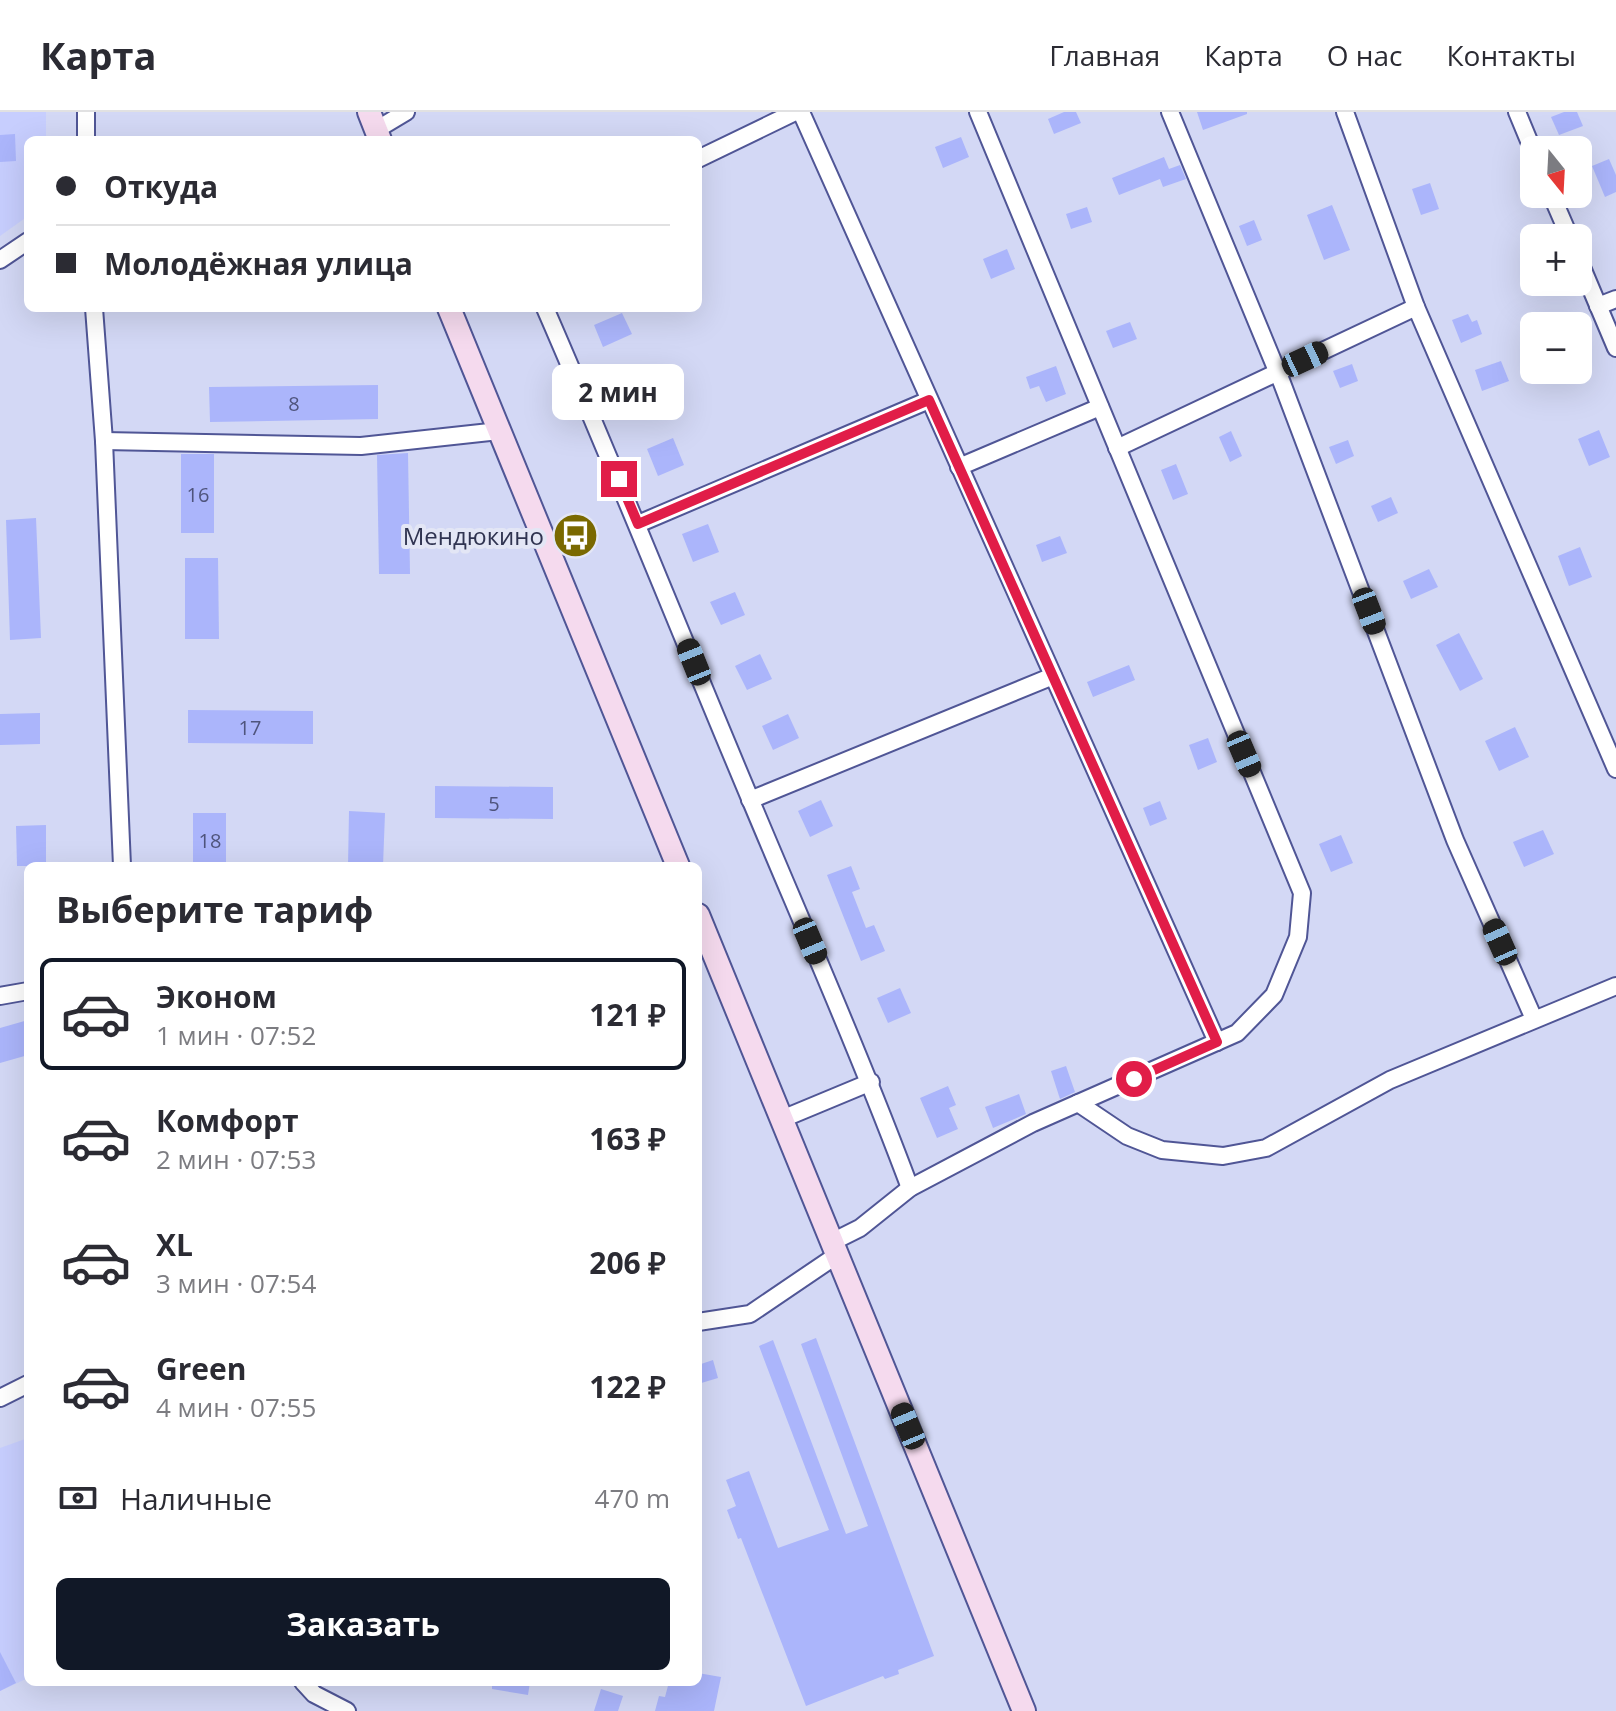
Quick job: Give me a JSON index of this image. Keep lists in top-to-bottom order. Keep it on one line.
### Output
{"places":{"bus stop":["Мендюкино"]},"house_numbers":["8","16","17","5","18"],"north":"bottom","page":{"header":"Карта","nav":["Главная","Карта","О нас","Контакты"],"map_buttons":["+","−"],"banner":["Откуда","Молодёжная улица"],"bubble":"2 мин","heading":"Выберите тариф","list":[{"name":"Эконом","note":"1 мин · 07:52","value":"121 ₽"},{"name":"Комфорт","note":"2 мин · 07:53","value":"163 ₽"},{"name":"XL","note":"3 мин · 07:54","value":"206 ₽"},{"name":"Green","note":"4 мин · 07:55","value":"122 ₽"}],"pay":["Наличные","470 m"],"buttons":"Заказать"}}
